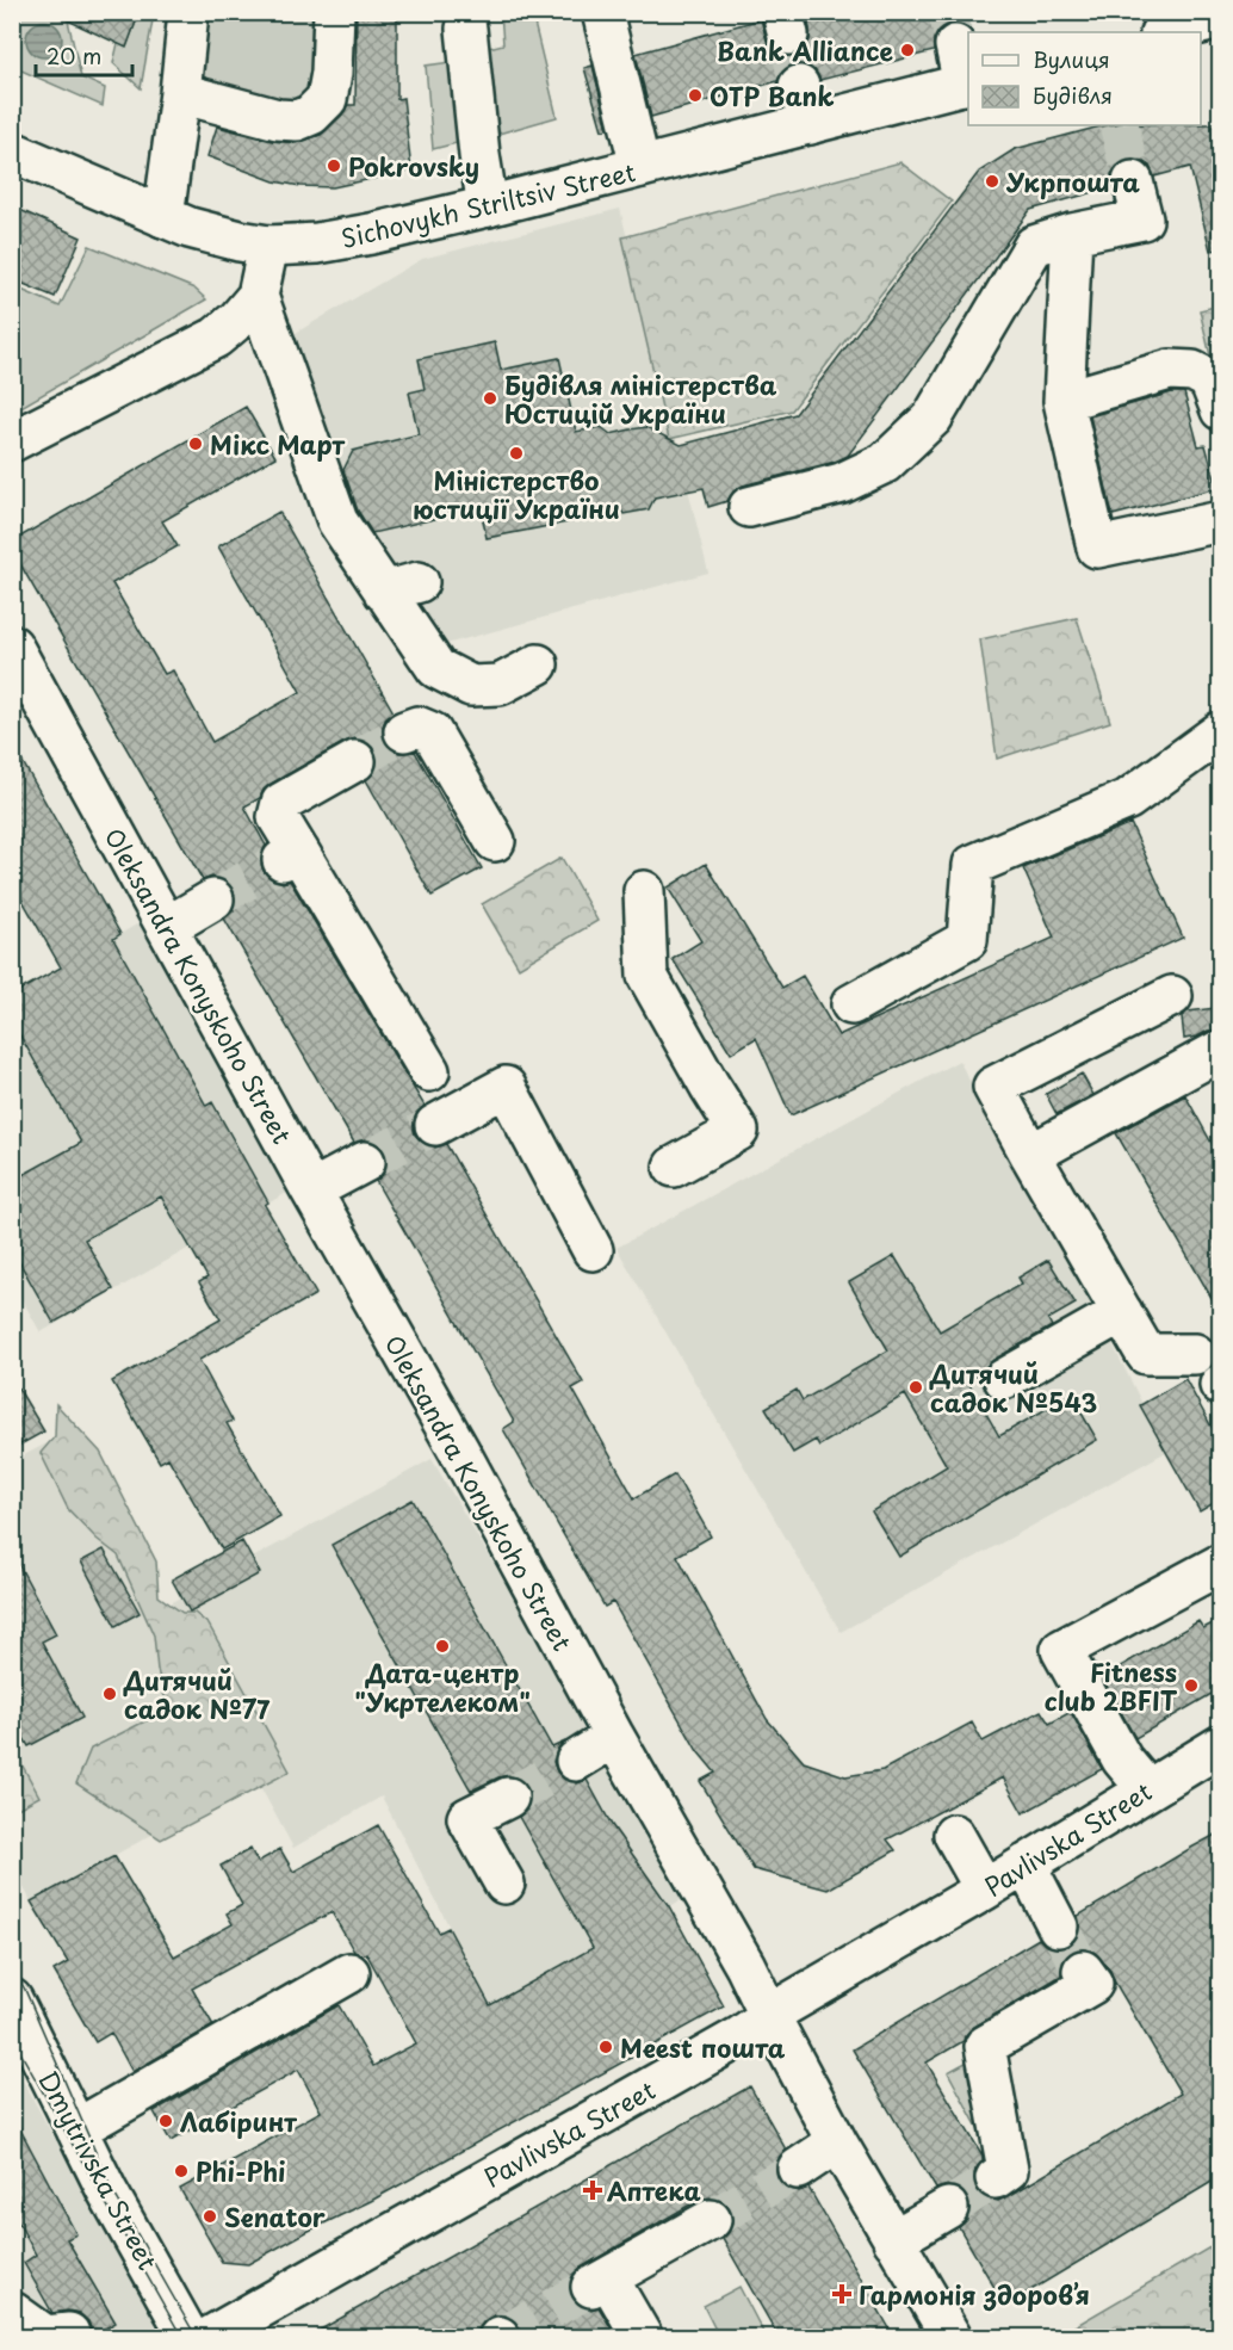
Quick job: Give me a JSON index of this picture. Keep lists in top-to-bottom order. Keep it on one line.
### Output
{"streets":{"street":["Sichovykh Striltsiv Street","Oleksandra Konyskoho Street","Pavlivska Street","Dmytrivska Street"]},"crossings":[["Oleksandra Konyskoho Street","Pavlivska Street"]],"places":{"other":["Bank Alliance","OTP Bank","Pokrovsky","Укрпошта","Будівля міністерства Юстицій України","Мікс Март","Міністерство юстиції України","Дитячий садок №543","Дата-центр \"Укртелеком\"","Fitness club 2BFIT","Дитячий садок №77","Meest пошта","Лабіринт","Phi-Phi","Senator"],"health":["Аптека","Гармонія здоровʼя"]},"legend":["Вулиця","Будівля"],"scale_bar":"20 m"}
